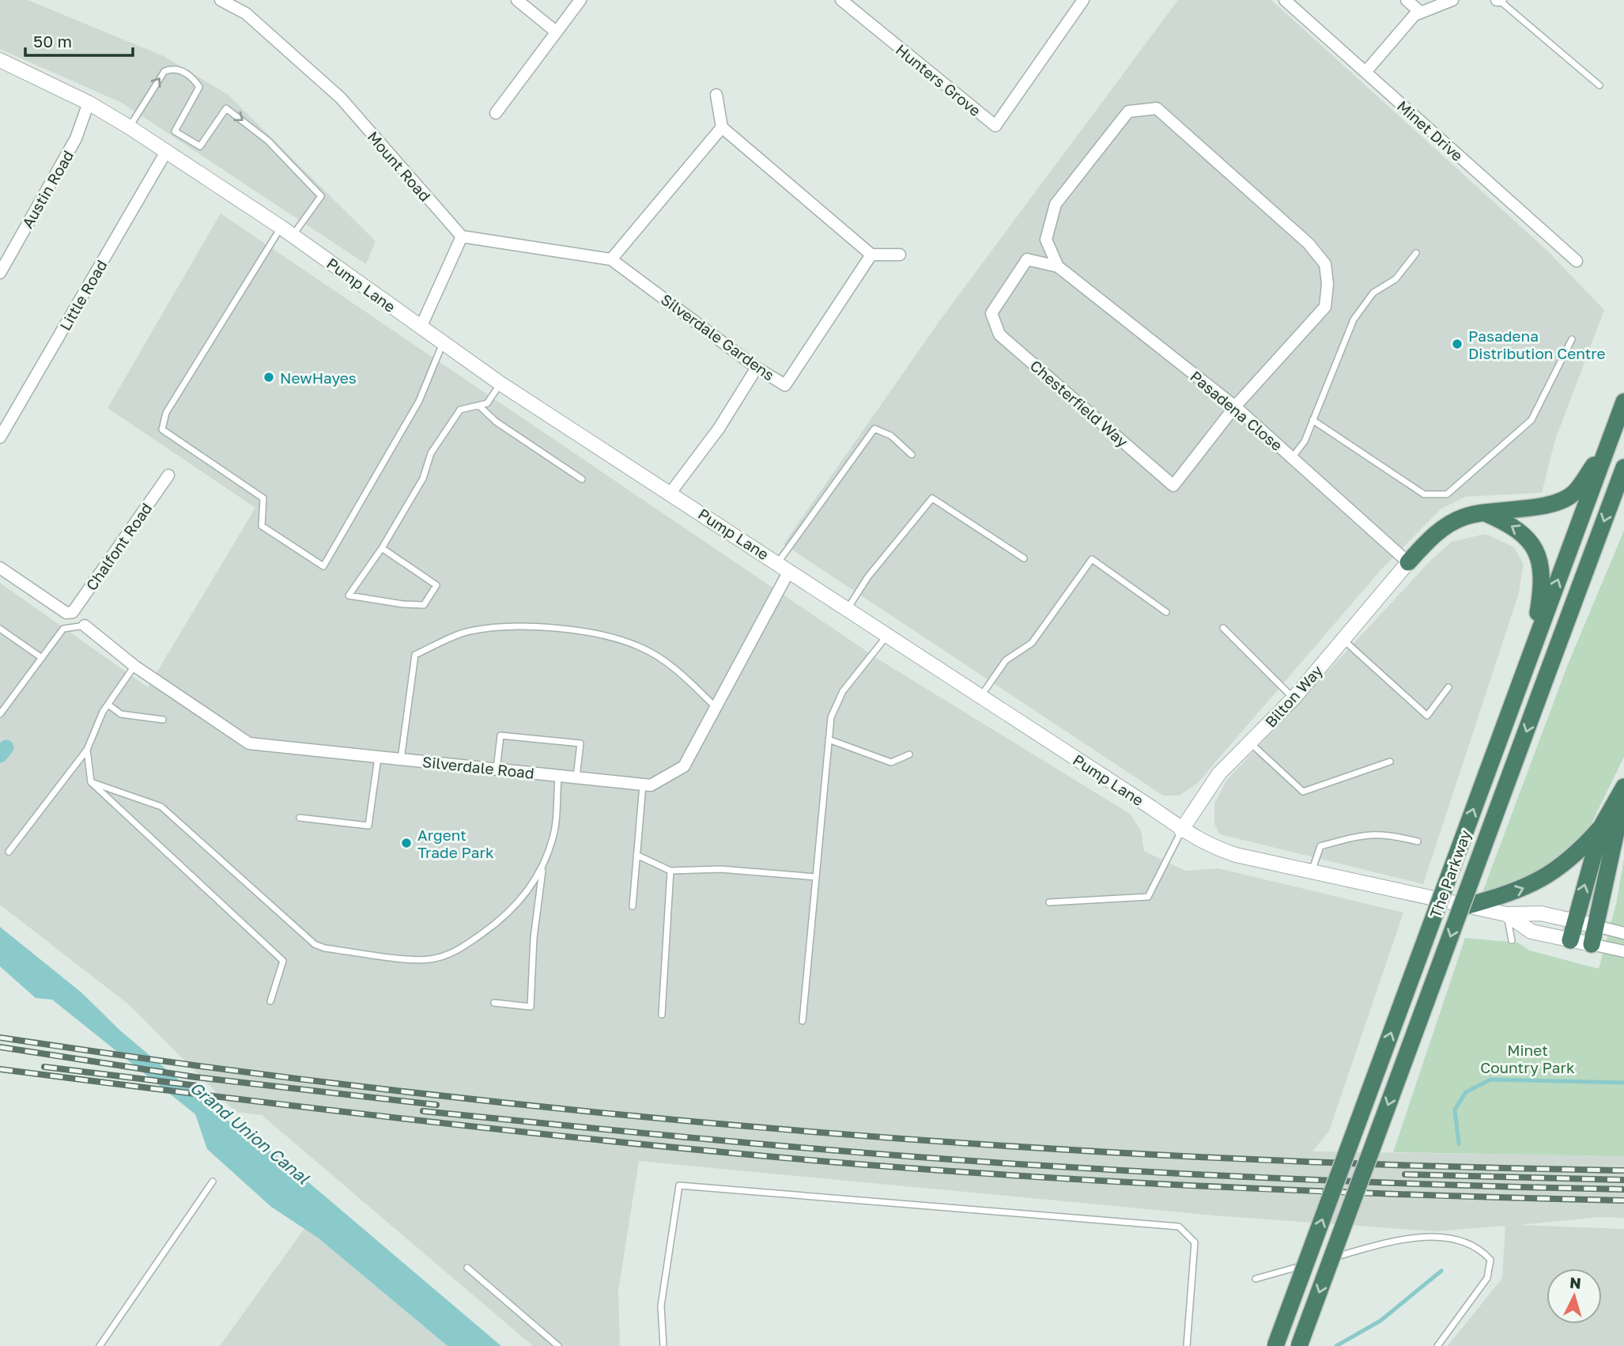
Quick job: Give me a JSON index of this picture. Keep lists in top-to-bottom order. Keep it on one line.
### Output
{"streets":{"highway":["The Parkway"],"street":["Hunters Grove","Minet Drive","Mount Road","Austin Road","Pump Lane","Little Road","Silverdale Gardens","Chesterfield Way","Pasadena Close","Chalfont Road","Bilton Way","Silverdale Road"]},"crossings":[["Austin Road","Pump Lane"],["Pump Lane","Little Road"],["Pump Lane","Bilton Way"],["Pump Lane","Silverdale Road"],["Chesterfield Way","Pasadena Close"],["Pasadena Close","Bilton Way"]],"water":["Grand Union Canal"],"parks":["Minet Country Park"],"places":["Pasadena Distribution Centre","NewHayes","Argent Trade Park"],"scale_bar":"50 m","north":"top"}
